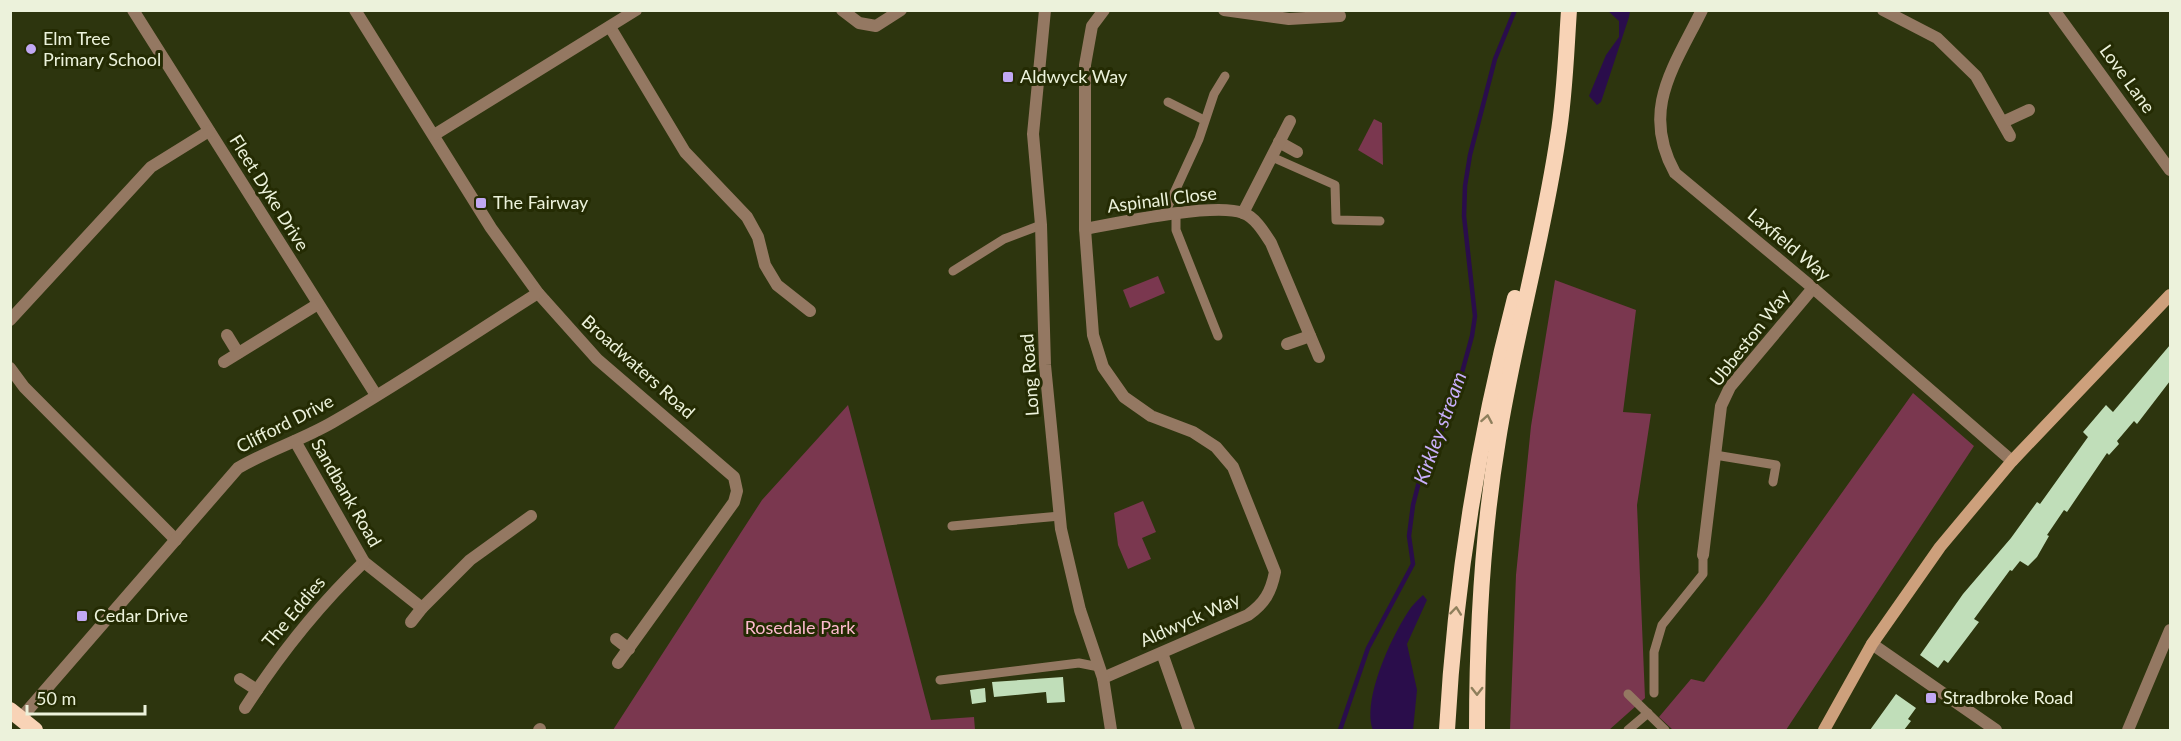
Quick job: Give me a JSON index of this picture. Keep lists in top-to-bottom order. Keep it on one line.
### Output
{"streets":{"street":["Love Lane","Fleet Dyke Drive","Aspinall Close","Laxfield Way","Ubbeston Way","Broadwaters Road","Long Road","Clifford Drive","Sandbank Road","The Eddies","Aldwyck Way"]},"crossings":[["Fleet Dyke Drive","Clifford Drive"],["Aspinall Close","Aldwyck Way"],["Laxfield Way","Ubbeston Way"],["Broadwaters Road","Clifford Drive"],["Long Road","Aldwyck Way"],["Clifford Drive","Sandbank Road"],["Sandbank Road","The Eddies"]],"water":["Kirkley stream"],"parks":["Rosedale Park"],"places":{"other":["Elm Tree Primary School"],"transit":["Aldwyck Way","The Fairway","Cedar Drive","Stradbroke Road"]},"scale_bar":"50 m"}
